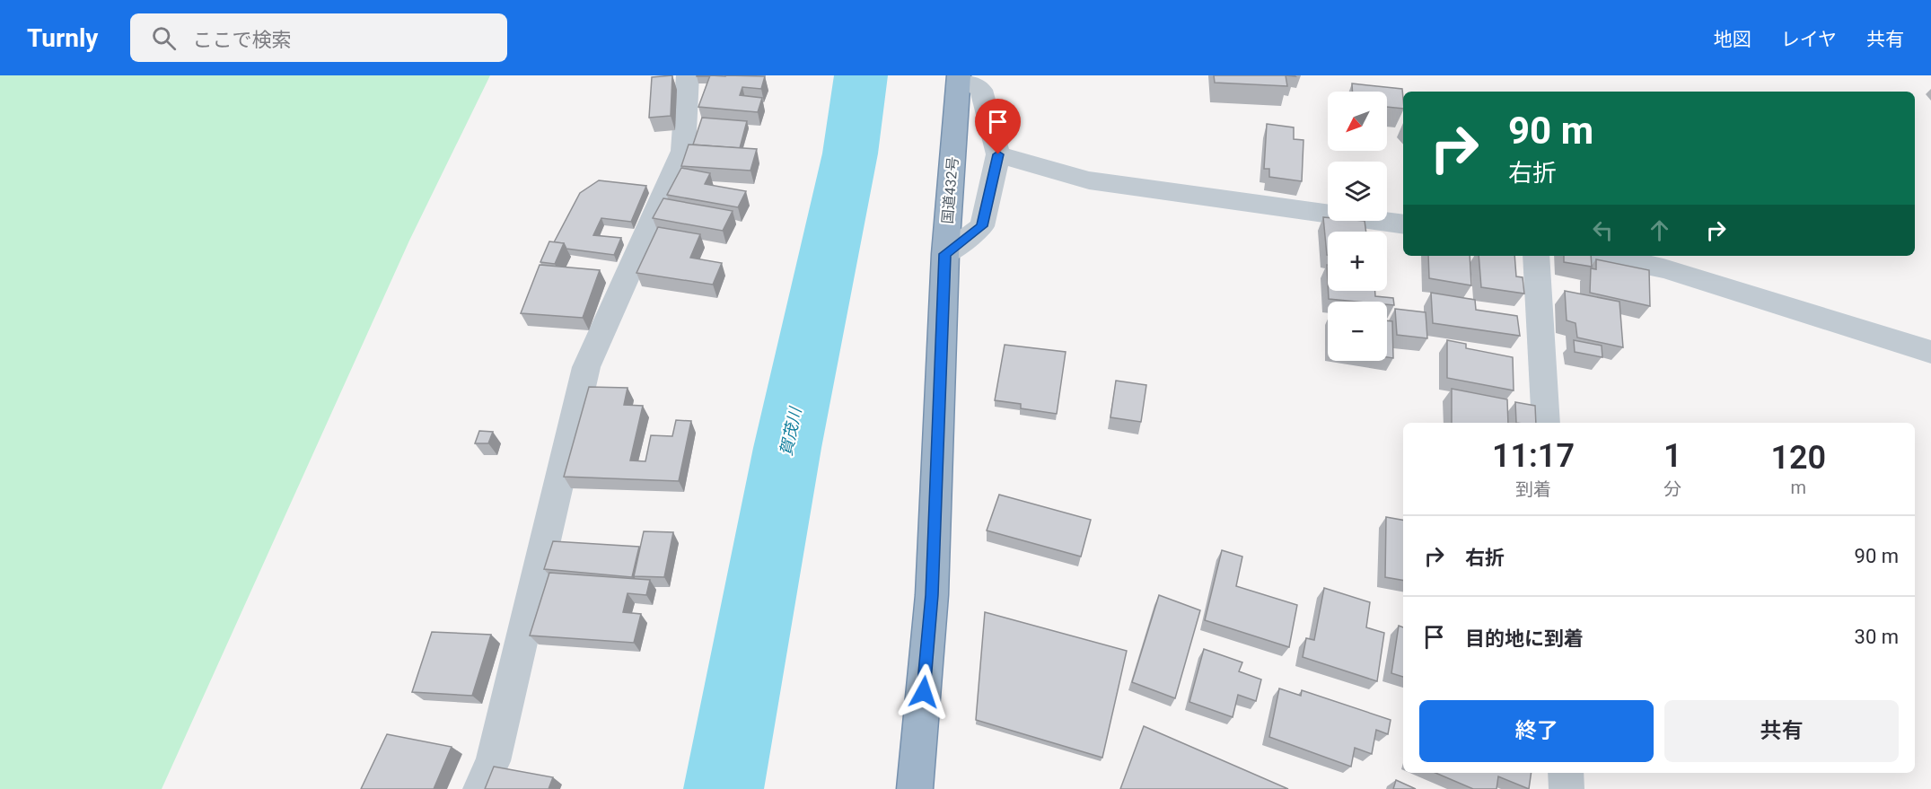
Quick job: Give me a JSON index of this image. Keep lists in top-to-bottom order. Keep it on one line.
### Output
{"streets":{"highway":["国道432号"]},"water":["賀茂川"],"north":"bottom left","page":{"header":"Turnly","search":"ここで検索","nav":["地図","レイヤ","共有"],"map_buttons":["+","−"],"turn":["90 m","右折"],"eta":["11:17","到着","1","分","120","m"],"list":[{"name":"右折","value":"90 m"},{"name":"目的地に到着","value":"30 m"}],"buttons":["終了","共有"]}}
